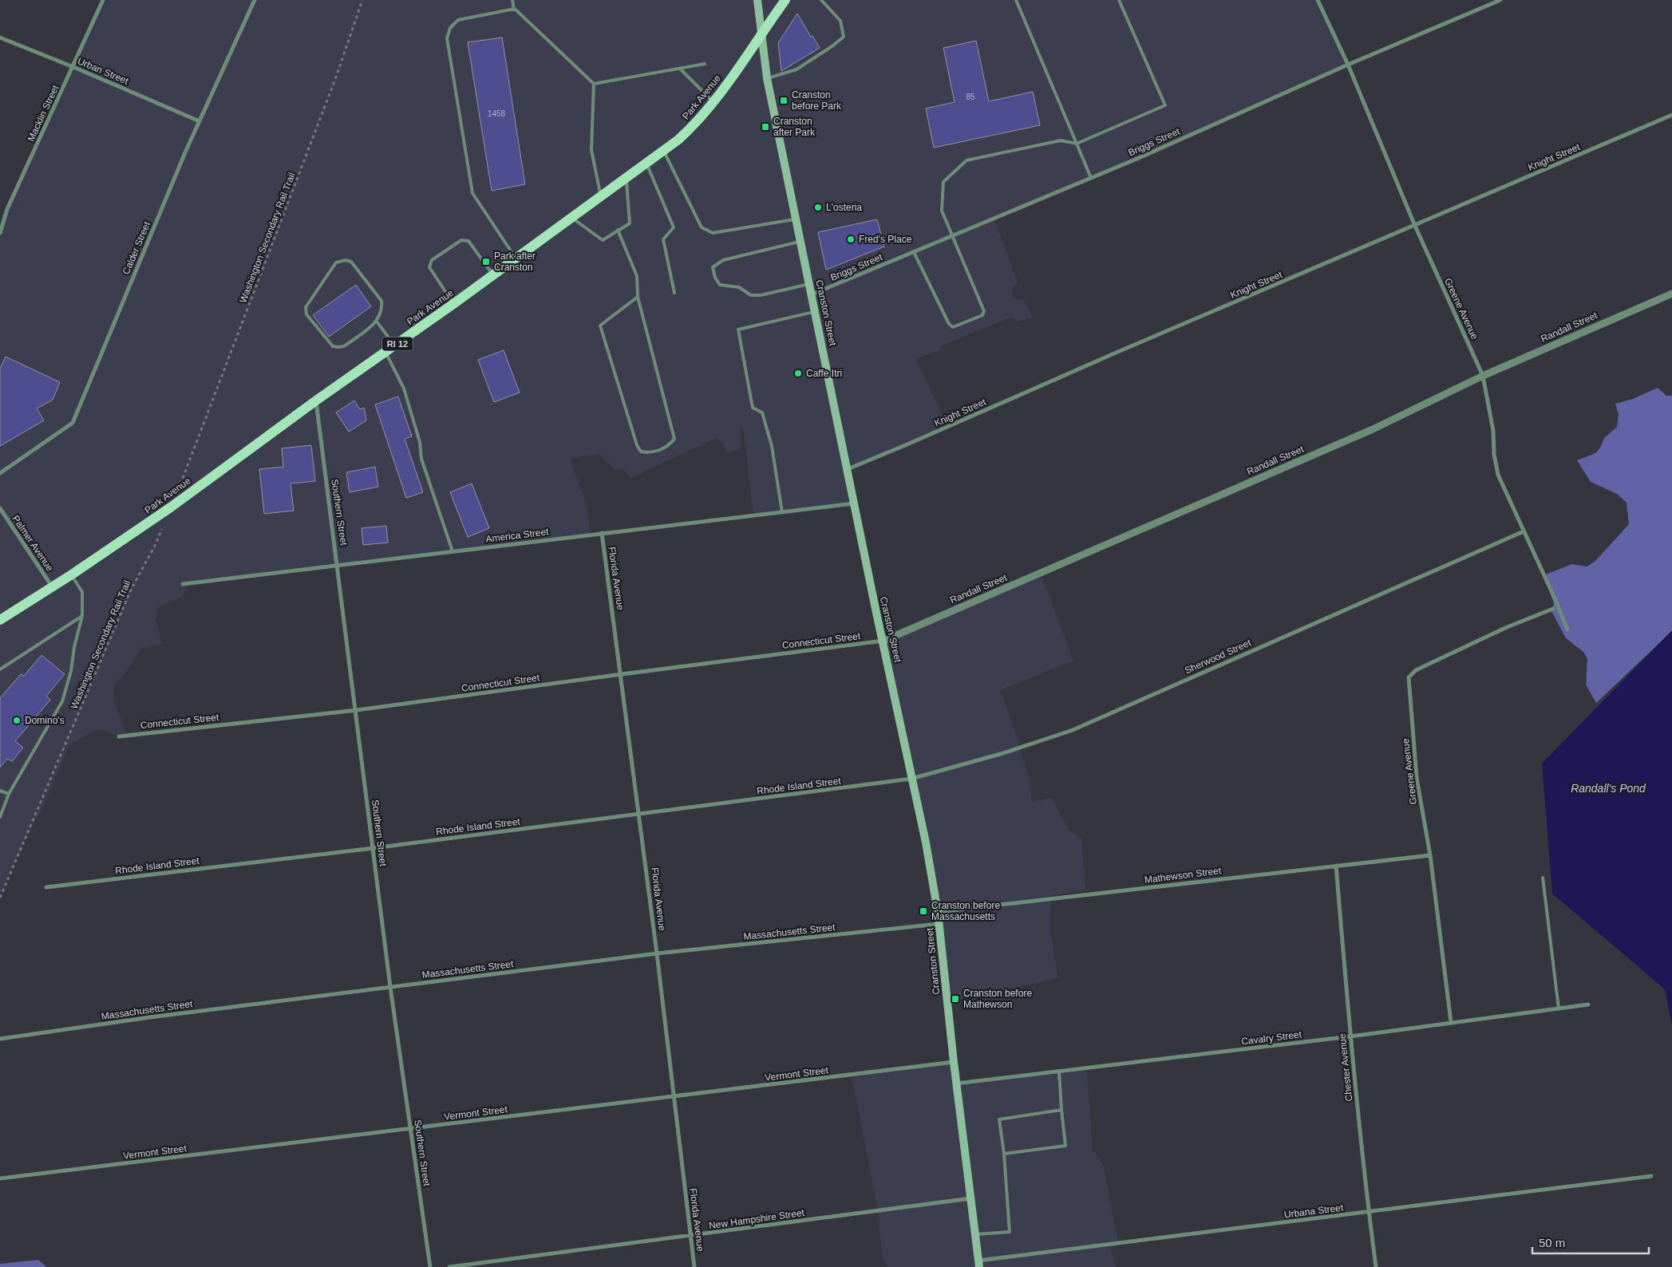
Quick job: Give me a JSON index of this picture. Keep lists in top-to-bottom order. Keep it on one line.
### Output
{"streets":{"main road":["Park Avenue","Cranston Street","RI 12"],"street":["Urban Street","Macklin Street","Briggs Street","Knight Street","Calder Street","Greene Avenue","Randall Street","Southern Street","America Street","Palmer Avenue","Florida Avenue","Connecticut Street","Sherwood Street","Rhode Island Street","Mathewson Street","Massachusetts Street","Cavalry Street","Chester Avenue","Vermont Street","Urbana Street","New Hampshire Street"],"path":["Washington Secondary Rail Trail"]},"crossings":[["Urban Street","Macklin Street"],["Urban Street","Calder Street"],["Park Avenue","Cranston Street"],["Park Avenue","RI 12"],["Park Avenue","Southern Street"],["Park Avenue","Palmer Avenue"],["Briggs Street","Greene Avenue"],["Briggs Street","Cranston Street"],["Knight Street","Greene Avenue"],["Knight Street","Cranston Street"],["Greene Avenue","Randall Street"],["Greene Avenue","Sherwood Street"],["Greene Avenue","Mathewson Street"],["Greene Avenue","Cavalry Street"],["Cranston Street","Randall Street"],["Cranston Street","RI 12"],["Cranston Street","America Street"],["Cranston Street","Connecticut Street"],["Cranston Street","Sherwood Street"],["Cranston Street","Rhode Island Street"],["Cranston Street","Mathewson Street"],["Cranston Street","Massachusetts Street"],["Cranston Street","Cavalry Street"],["Cranston Street","Vermont Street"],["Cranston Street","Urbana Street"],["Cranston Street","New Hampshire Street"],["Randall Street","Connecticut Street"],["Southern Street","America Street"],["Southern Street","Connecticut Street"],["Southern Street","Rhode Island Street"],["Southern Street","Massachusetts Street"],["Southern Street","Vermont Street"],["America Street","Florida Avenue"],["Florida Avenue","Connecticut Street"],["Florida Avenue","Rhode Island Street"],["Florida Avenue","Massachusetts Street"],["Florida Avenue","Vermont Street"],["Florida Avenue","New Hampshire Street"],["Sherwood Street","Rhode Island Street"],["Mathewson Street","Chester Avenue"],["Cavalry Street","Chester Avenue"],["Chester Avenue","Urbana Street"]],"water":["Randall's Pond"],"places":{"transit":["Cranston before Park","Cranston after Park","Park after Cranston","Cranston before Massachusetts","Cranston before Mathewson"],"other":["L'osteria","Fred's Place","Caffe Itri","Domino's"]},"house_numbers":["85","1458"],"scale_bar":"50 m"}
